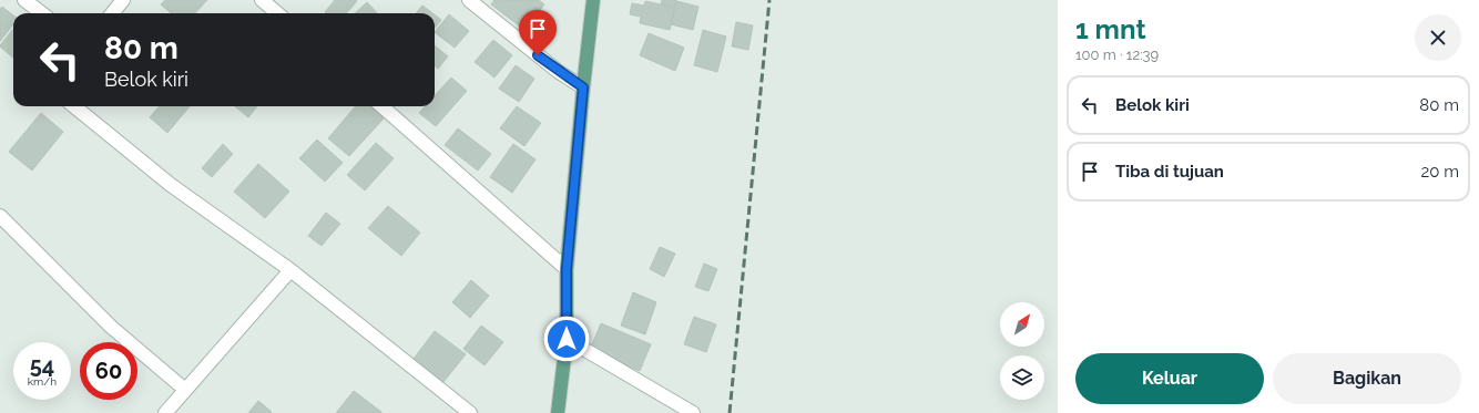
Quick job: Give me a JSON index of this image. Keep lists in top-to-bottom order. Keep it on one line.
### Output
{"north":"top right","page":{"heading":["1 mnt","100 m · 12:39"],"turn":["80 m","Belok kiri"],"list":[{"name":"Belok kiri","value":"80 m"},{"name":"Tiba di tujuan","value":"20 m"}],"speed":"54 km/h","limit":"60","buttons":["Keluar","Bagikan"]}}
